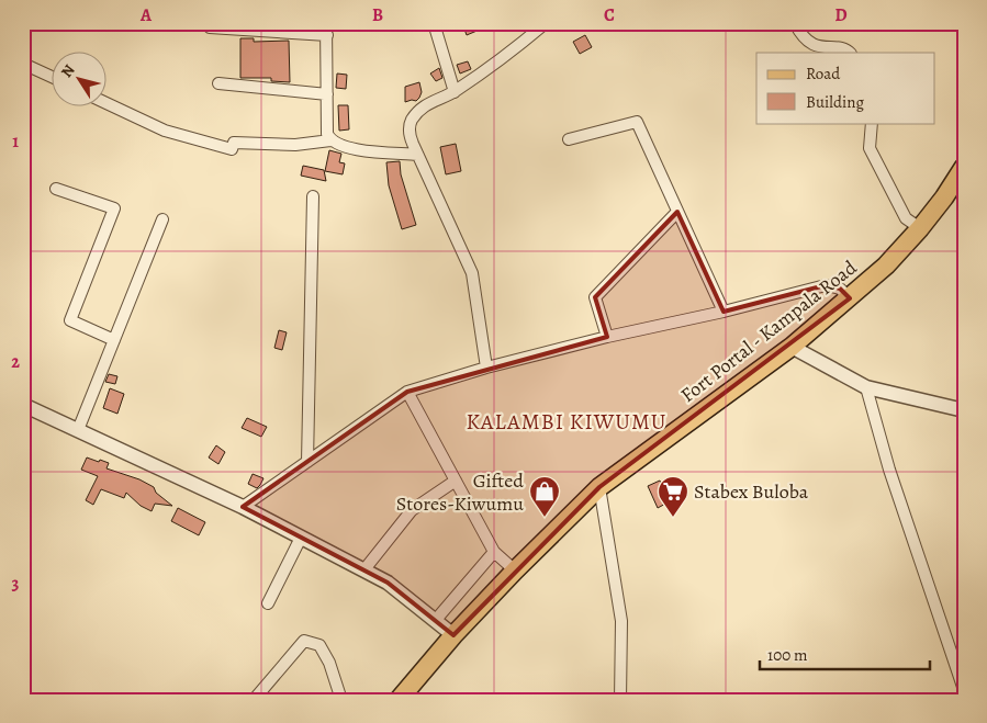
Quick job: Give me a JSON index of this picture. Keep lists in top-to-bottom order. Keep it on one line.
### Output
{"streets":{"main road":["Fort Portal - Kampala Road"]},"districts":["KALAMBI KIWUMU"],"places":{"shop":["Gifted Stores-Kiwumu"],"supermarket":["Stabex Buloba"]},"legend":["Road","Building"],"scale_bar":"100 m","north":"top left","grid":{"columns":["A","B","C","D"],"rows":["1","2","3"]}}
